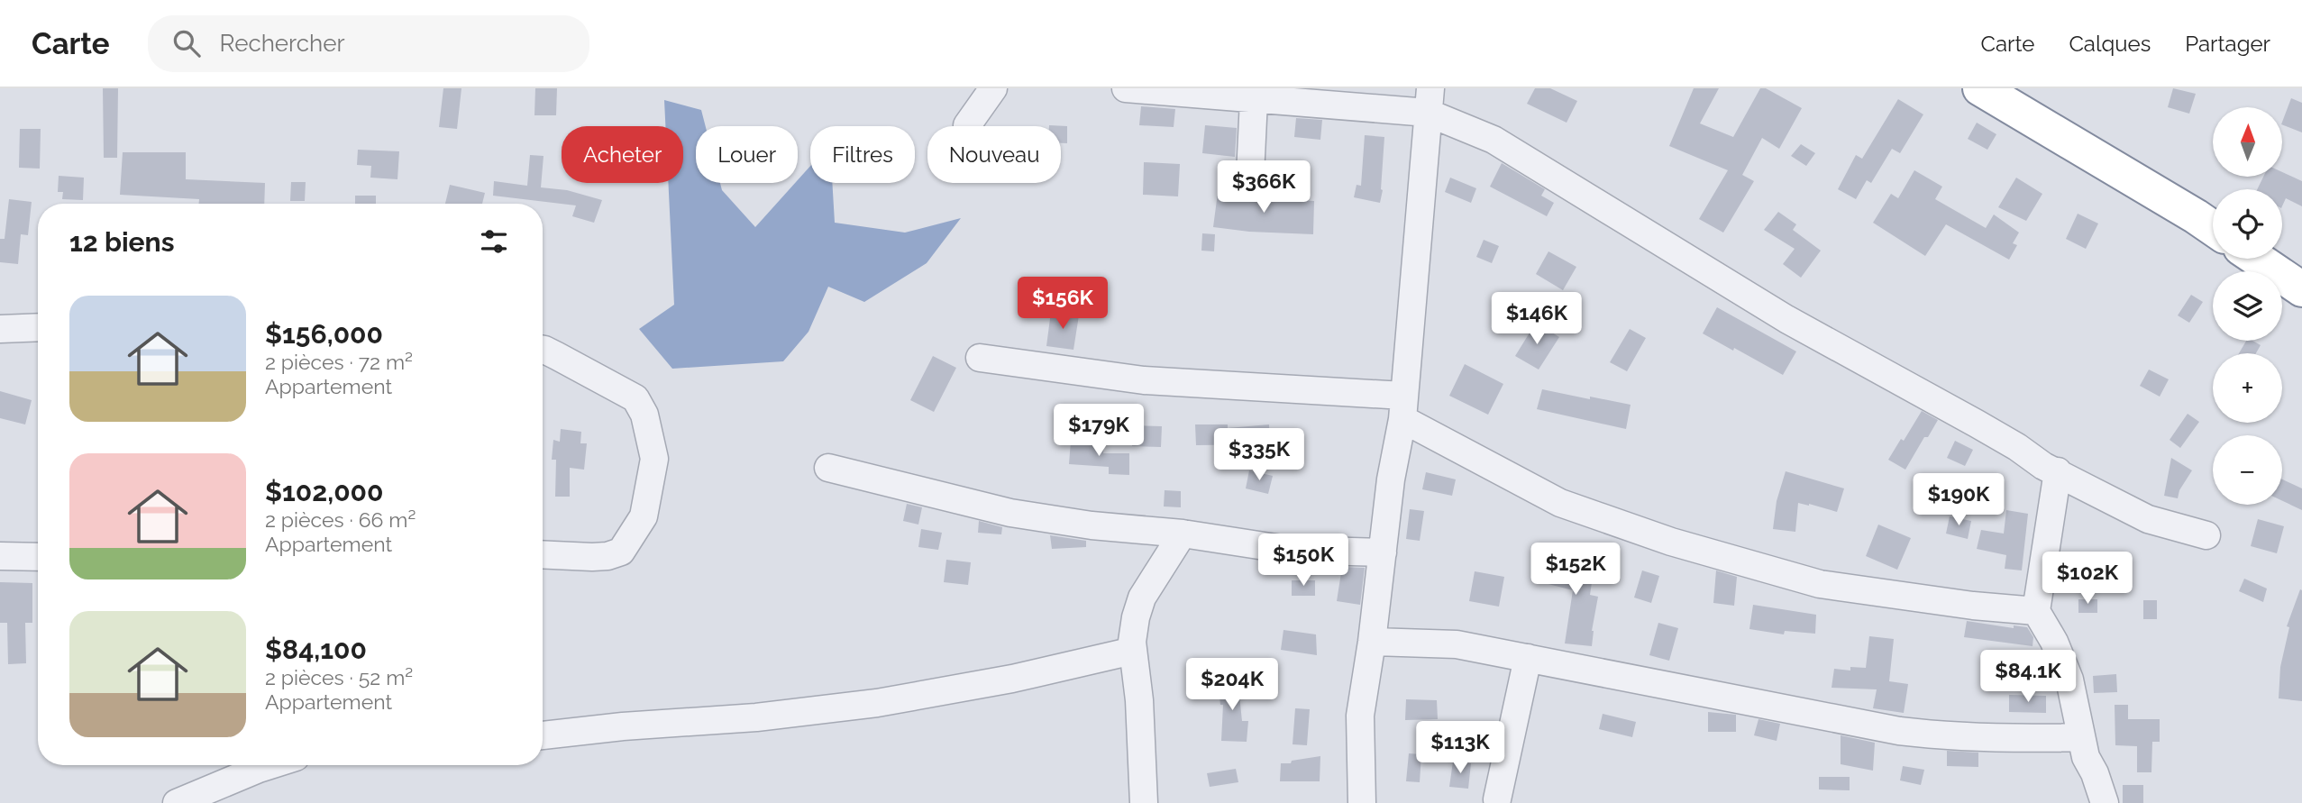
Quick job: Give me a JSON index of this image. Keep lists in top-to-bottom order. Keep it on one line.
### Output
{"north":"top","page":{"header":"Carte","search":"Rechercher","nav":["Carte","Calques","Partager"],"map_buttons":["+","−"],"chip":["Acheter","Louer","Filtres","Nouveau"],"price":["$366K","$156K","$146K","$179K","$335K","$190K","$150K","$152K","$102K","$84.1K","$204K","$113K"],"heading":"12 biens","list":[{"name":"$156,000","note":"2 pièces · 72 m² · Appartement"},{"name":"$102,000","note":"2 pièces · 66 m² · Appartement"},{"name":"$84,100","note":"2 pièces · 52 m² · Appartement"}]}}
